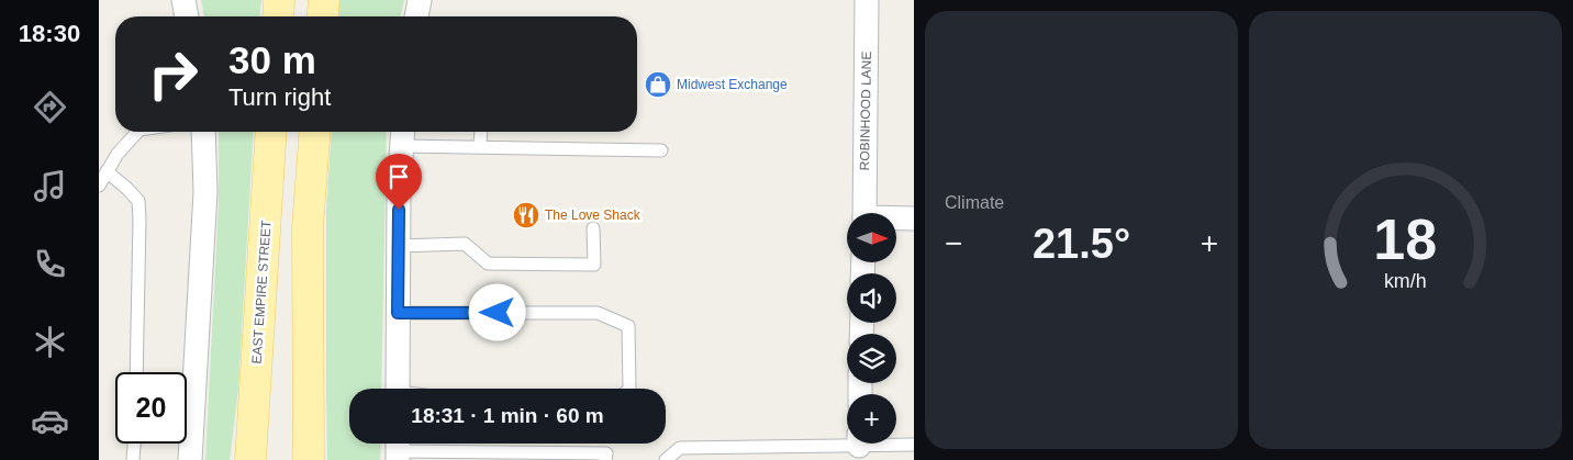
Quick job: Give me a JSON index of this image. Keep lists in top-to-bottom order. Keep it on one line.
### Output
{"streets":{"main road":["EAST EMPIRE STREET"],"street":["ROBINHOOD LANE"]},"places":{"shop":["Midwest Exchange"],"restaurant":["The Love Shack"]},"north":"right","page":{"tabs":"18:30","tile":"Climate","turn":["30 m","Turn right"],"map_buttons":"+","heat":["−","21.5°","+"],"limit":"20","trip":"18:31 · 1 min · 60 m","gauge":["18","km/h"]}}
